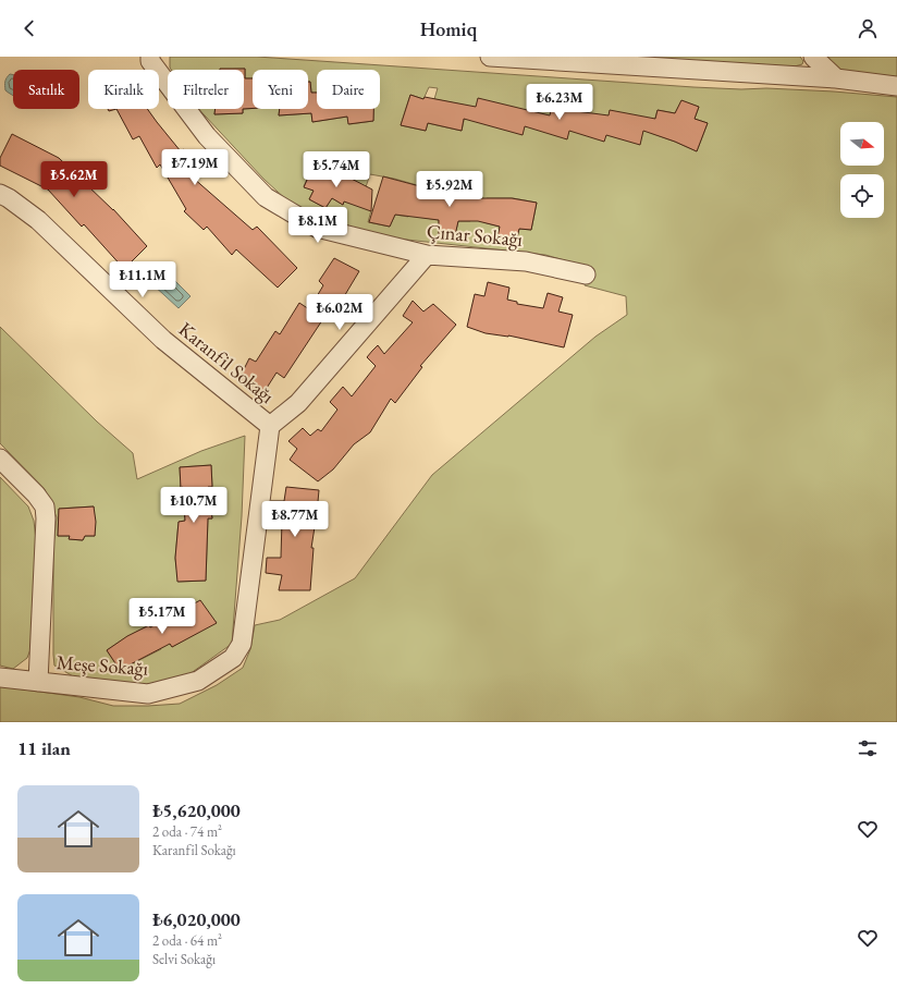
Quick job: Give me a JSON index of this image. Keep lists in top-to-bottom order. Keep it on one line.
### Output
{"streets":{"street":["Çınar Sokağı","Karanfil Sokağı","Meşe Sokağı"]},"crossings":[["Karanfil Sokağı","Meşe Sokağı"]],"north":"right","page":{"header":"Homiq","chip":["Satılık","Kiralık","Filtreler","Yeni","Daire"],"price":["₺6.23M","₺7.19M","₺5.74M","₺5.62M","₺5.92M","₺8.1M","₺11.1M","₺6.02M","₺10.7M","₺8.77M","₺5.17M"],"heading":"11 ilan","list":[{"name":"₺5,620,000","note":"2 oda · 74 m² · Karanfil Sokağı"},{"name":"₺6,020,000","note":"2 oda · 64 m² · Selvi Sokağı"}]}}
